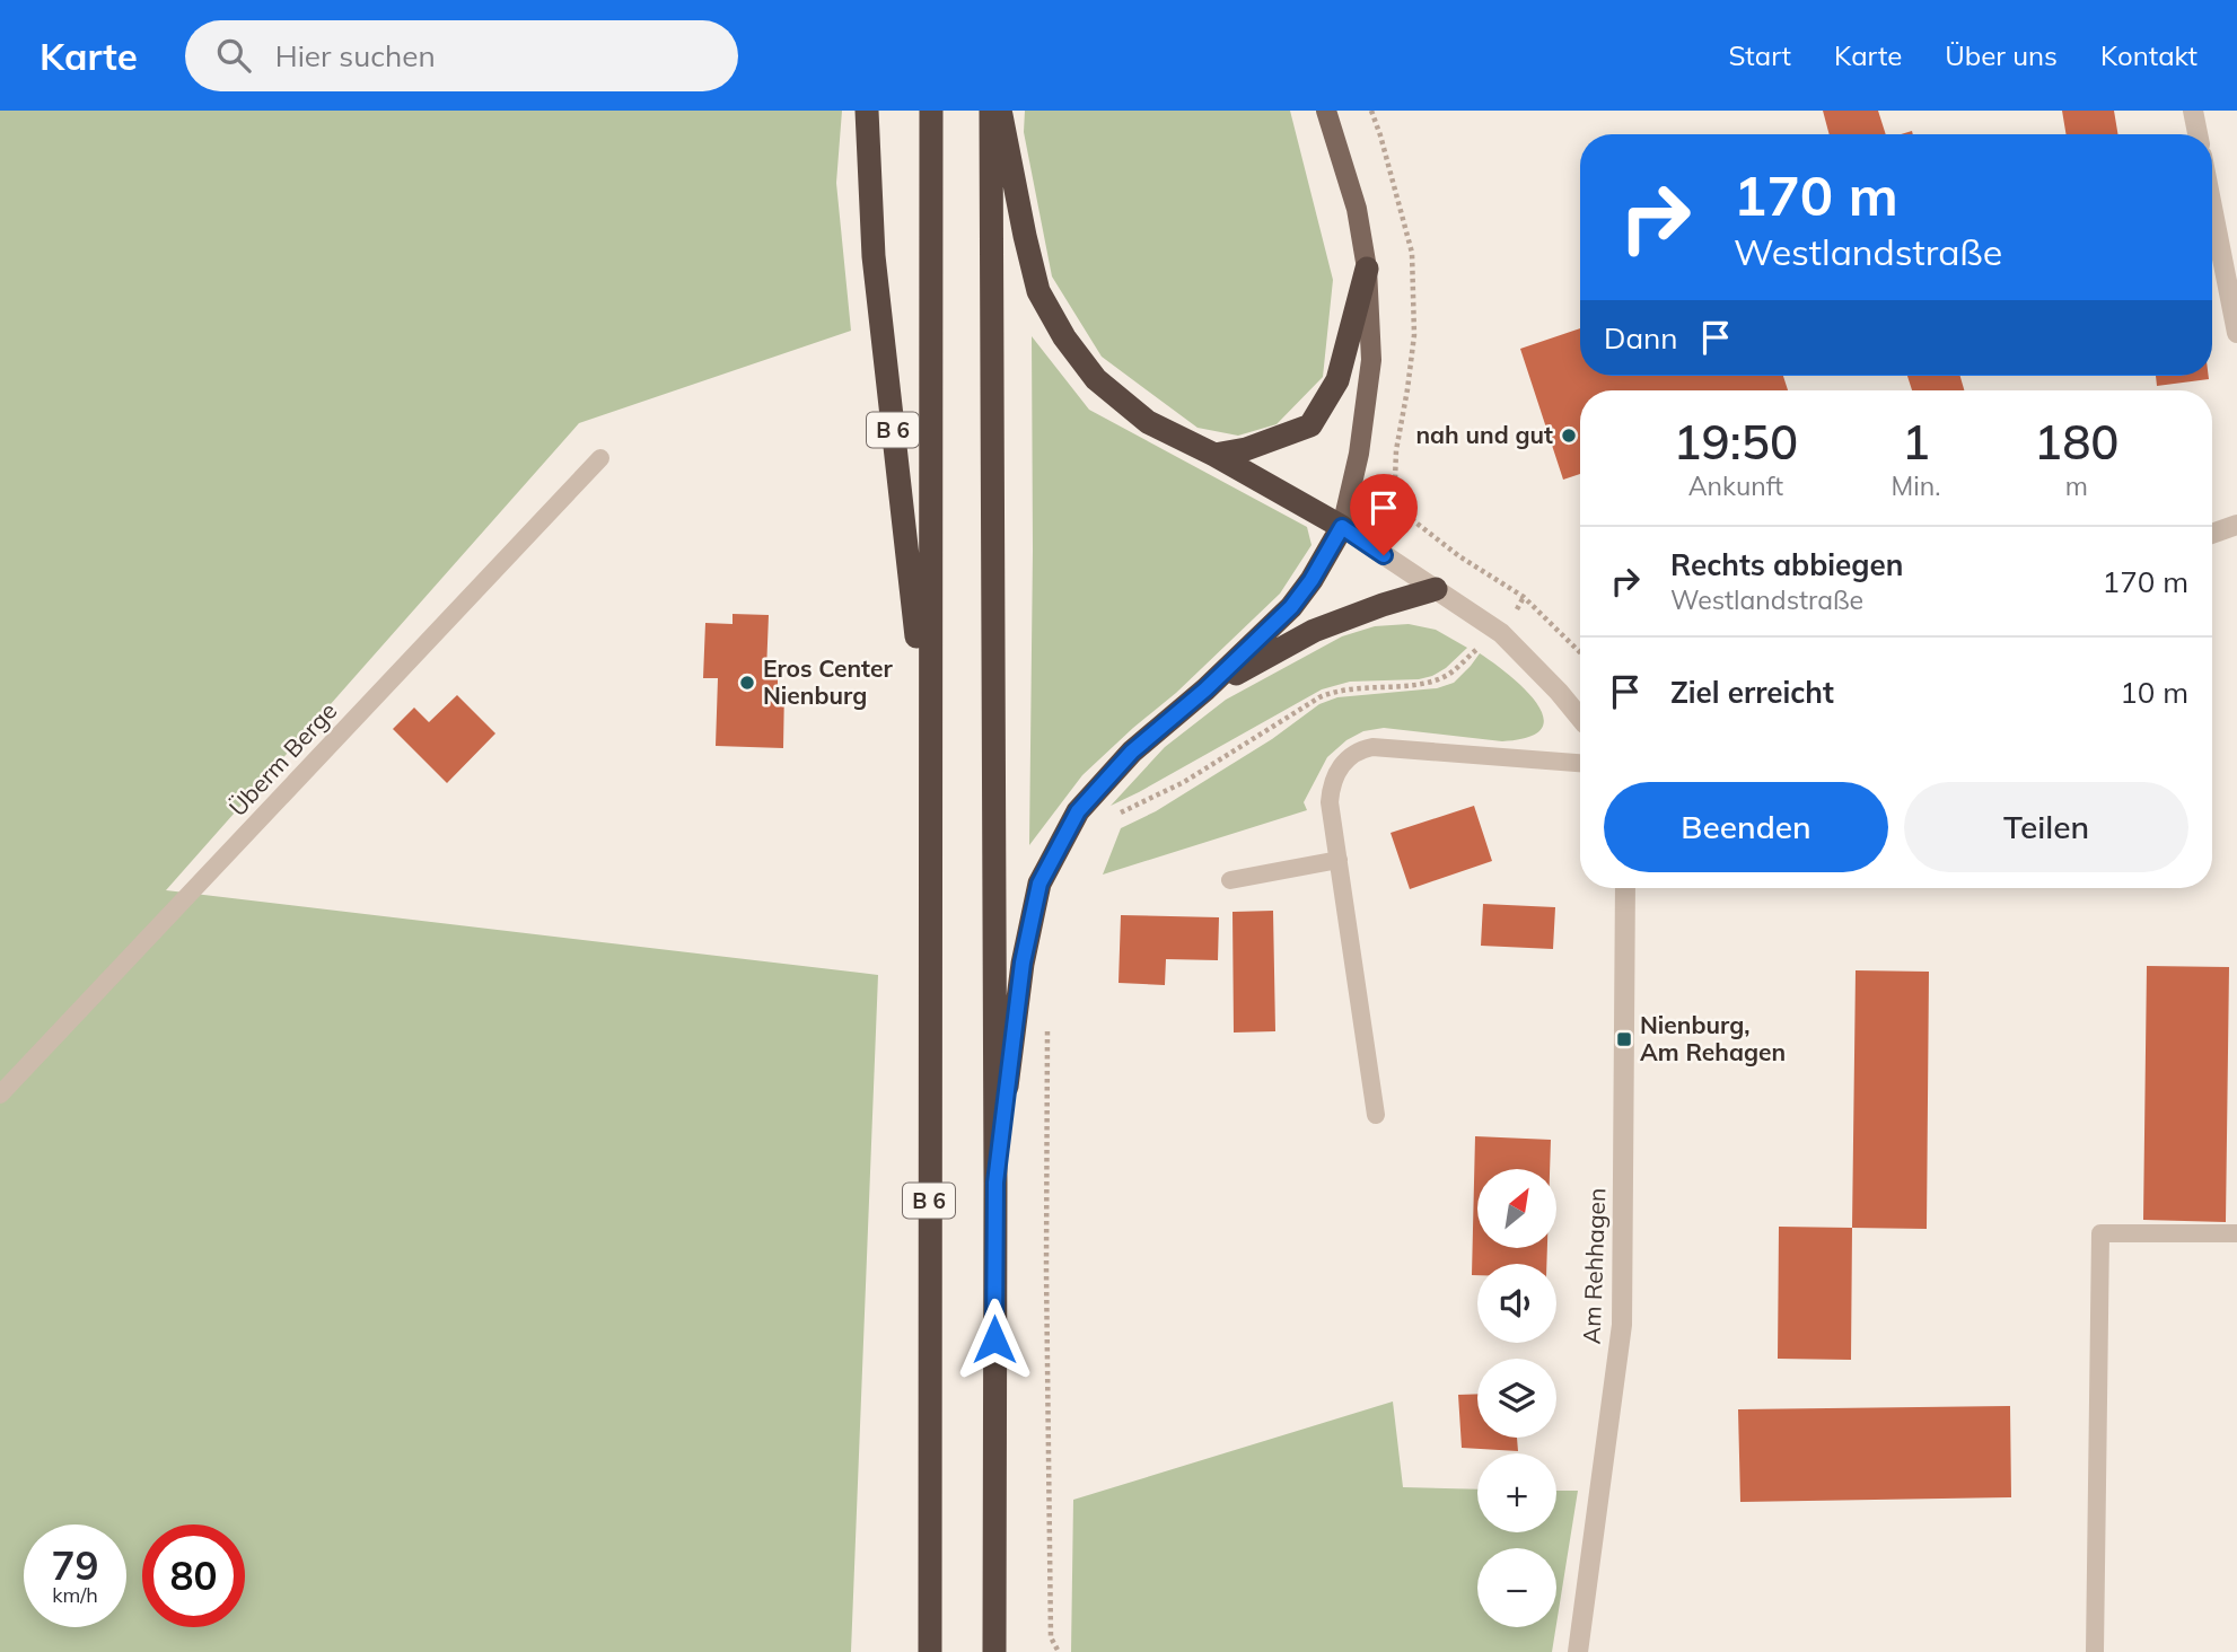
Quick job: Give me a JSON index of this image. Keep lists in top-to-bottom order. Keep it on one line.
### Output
{"streets":{"highway":["B 6"],"street":["Am Rehhagen"],"lane":["Überm Berge"]},"places":{"other":["nah und gut","Eros Center Nienburg"],"transit":["Nienburg, Am Rehagen"]},"north":"top right","page":{"header":"Karte","search":"Hier suchen","nav":["Start","Karte","Über uns","Kontakt"],"turn":["170 m","Westlandstraße"],"then":"Dann","eta":["19:50","Ankunft","1","Min.","180","m"],"list":[{"name":"Rechts abbiegen","note":"Westlandstraße","value":"170 m"},{"name":"Ziel erreicht","value":"10 m"}],"buttons":["Beenden","Teilen"],"map_buttons":["+","−"],"speed":"79 km/h","limit":"80"}}
